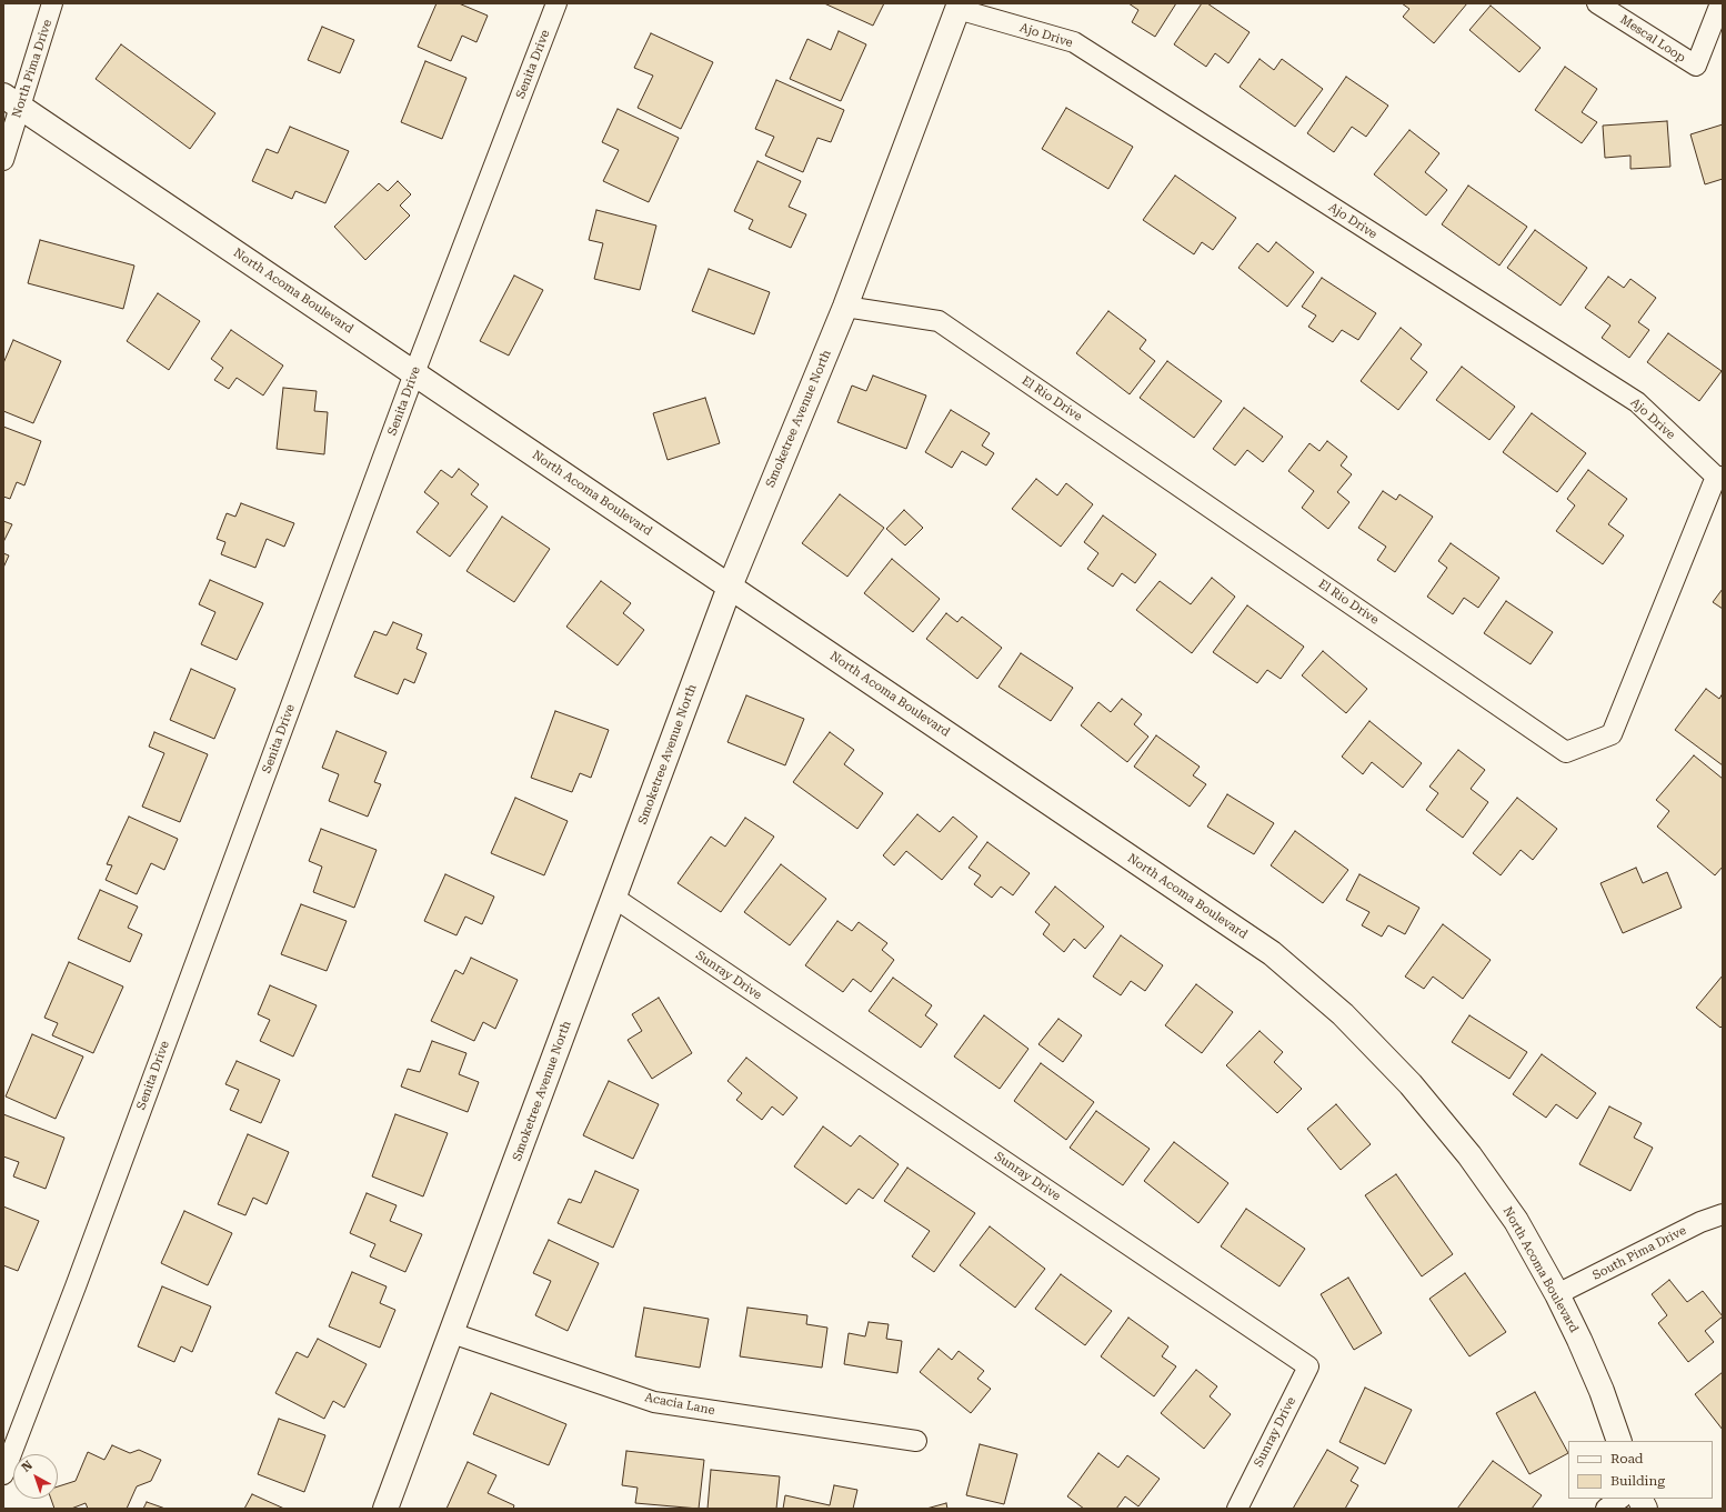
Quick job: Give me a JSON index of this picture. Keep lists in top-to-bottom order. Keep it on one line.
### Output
{"streets":{"main road":["North Acoma Boulevard","Smoketree Avenue North"],"street":["Ajo Drive","Mescal Loop","Senita Drive","North Pima Drive","El Rio Drive","Sunray Drive","South Pima Drive","Acacia Lane"]},"crossings":[["Ajo Drive","El Rio Drive"],["Ajo Drive","Smoketree Avenue North"],["Senita Drive","North Acoma Boulevard"],["North Pima Drive","North Acoma Boulevard"],["North Acoma Boulevard","Smoketree Avenue North"],["North Acoma Boulevard","South Pima Drive"],["El Rio Drive","Smoketree Avenue North"],["Smoketree Avenue North","Sunray Drive"],["Smoketree Avenue North","Acacia Lane"]],"legend":["Road","Building"],"north":"top left"}
